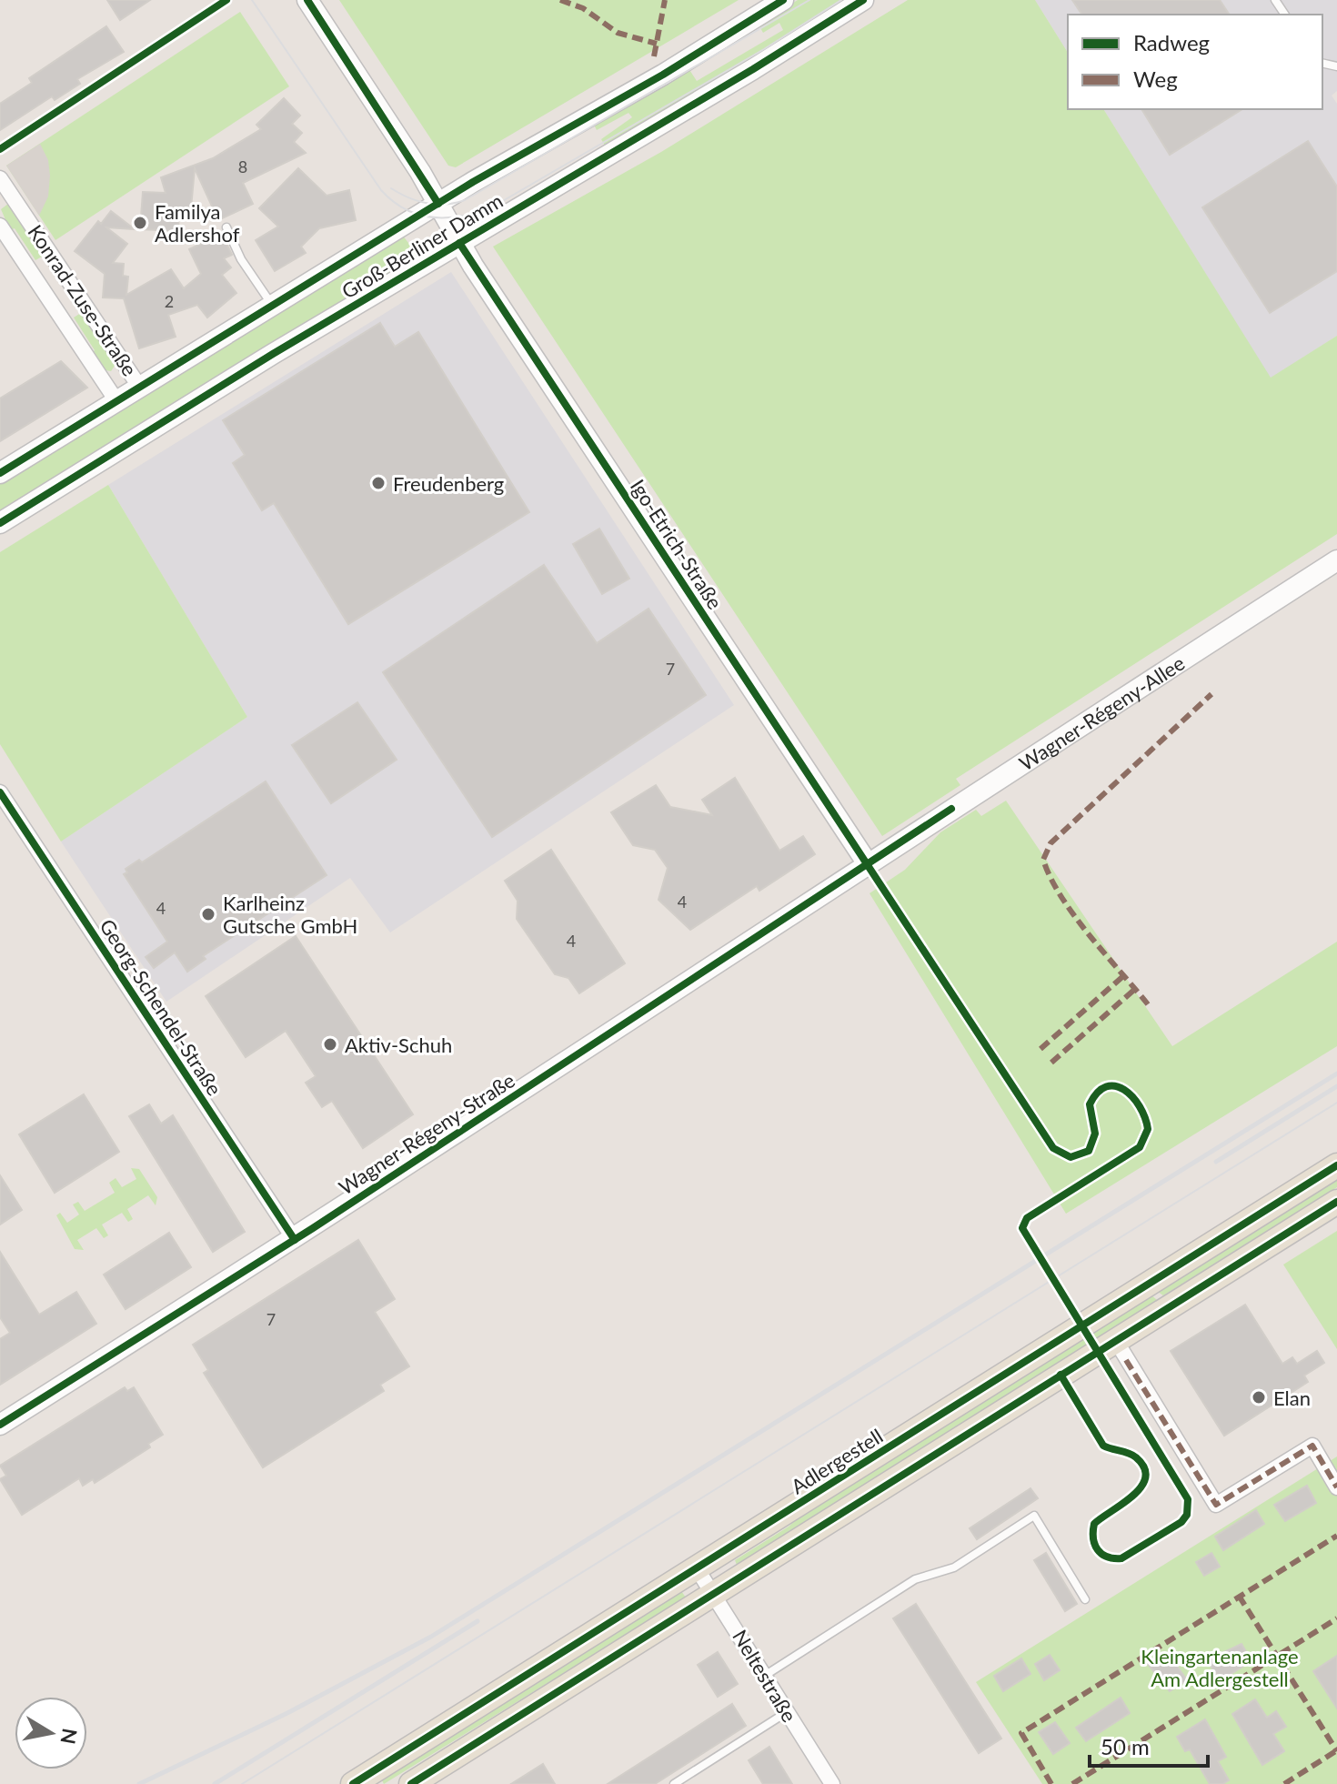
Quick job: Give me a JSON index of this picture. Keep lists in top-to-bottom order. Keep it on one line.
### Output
{"streets":{"main road":["Adlergestell"],"street":["Groß-Berliner Damm","Konrad-Zuse-Straße","Igo-Etrich-Straße","Wagner-Régeny-Allee","Georg-Schendel-Straße","Wagner-Régeny-Straße","Neltestraße"]},"crossings":[["Groß-Berliner Damm","Konrad-Zuse-Straße"],["Groß-Berliner Damm","Igo-Etrich-Straße"],["Igo-Etrich-Straße","Wagner-Régeny-Allee"],["Igo-Etrich-Straße","Wagner-Régeny-Straße"],["Wagner-Régeny-Allee","Wagner-Régeny-Straße"],["Georg-Schendel-Straße","Wagner-Régeny-Straße"],["Adlergestell","Neltestraße"]],"parks":["Kleingartenanlage Am Adlergestell"],"places":["Familya Adlershof","Freudenberg","Karlheinz Gutsche GmbH","Aktiv-Schuh","Elan"],"house_numbers":["8","2","7","4","4","4","7"],"legend":["Radweg","Weg"],"scale_bar":"50 m","north":"right"}
